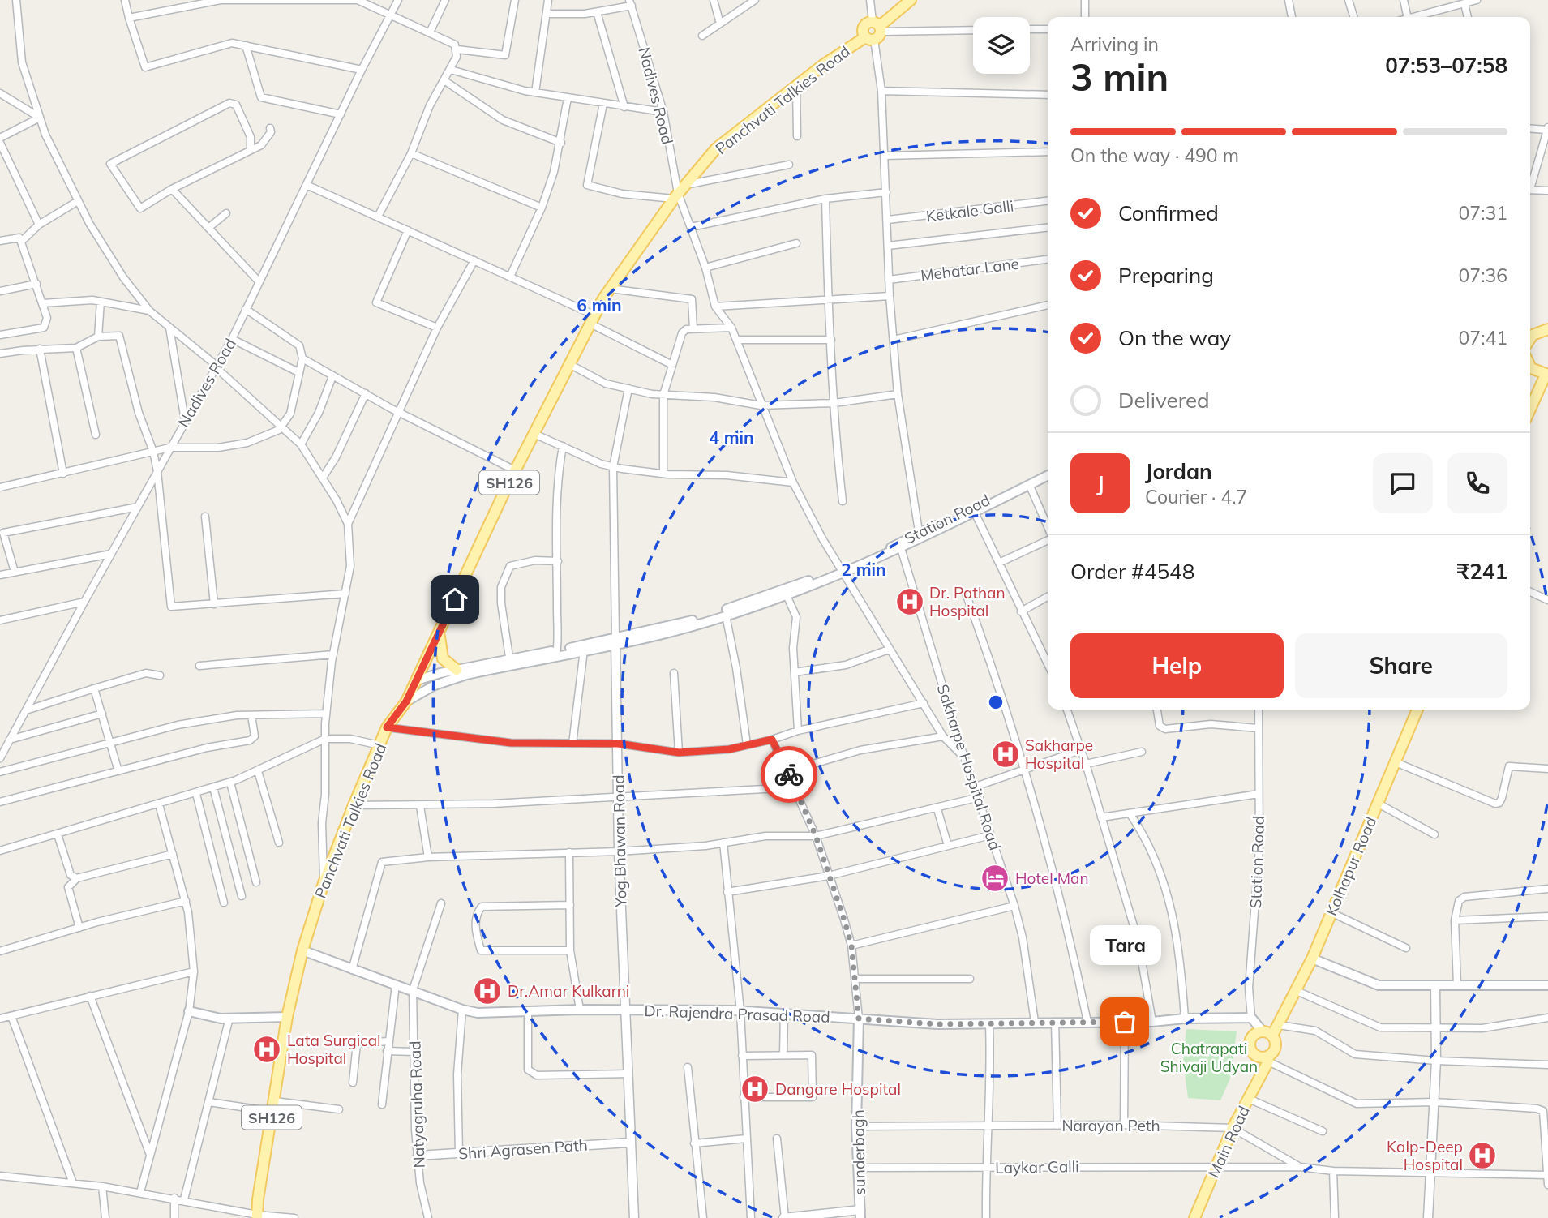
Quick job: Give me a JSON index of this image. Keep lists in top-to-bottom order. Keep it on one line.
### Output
{"streets":{"main road":["Panchvati Talkies Road","SH126","Station Road","Kolhapur Road","Dr. Rajendra Prasad Road","Main Road","sunderbagh"],"street":["Nadives Road","Ketkale Galli","Mehatar Lane","Sakharpe Hospital Road","Yog Bhawan Road","Natyagruha Road","Narayan Peth","Shri Agrasen Path","Laykar Galli"]},"crossings":[["Nadives Road","Panchvati Talkies Road"],["Panchvati Talkies Road","SH126"],["Panchvati Talkies Road","Dr. Rajendra Prasad Road"],["Station Road","Sakharpe Hospital Road"],["Station Road","Dr. Rajendra Prasad Road"],["Sakharpe Hospital Road","Dr. Rajendra Prasad Road"],["Yog Bhawan Road","Dr. Rajendra Prasad Road"],["Yog Bhawan Road","Shri Agrasen Path"],["Kolhapur Road","Main Road"],["Dr. Rajendra Prasad Road","Natyagruha Road"],["Dr. Rajendra Prasad Road","sunderbagh"],["Natyagruha Road","Shri Agrasen Path"],["Narayan Peth","Main Road"],["Narayan Peth","sunderbagh"],["Main Road","Laykar Galli"],["sunderbagh","Laykar Galli"]],"parks":["Chatrapati Shivaji Udyan"],"places":{"hospital":["Dr. Pathan Hospital","Sakharpe Hospital","Dr.Amar Kulkarni","Lata Surgical Hospital","Dangare Hospital","Kalp-Deep Hospital"],"hotel":["Hotel Man"],"other":["Tara"]},"page":{"heading":["3 min","Arriving in","07:53–07:58"],"panel":["Jordan","Courier · 4.7","Order #4548","₹241"],"bar":"On the way · 490 m","list":[["Confirmed","07:31"],["Preparing","07:36"],["On the way","07:41"],"Delivered"],"round":"J","buttons":["Help","Share"],"bubble":"Tara"},"rings":["6 min","4 min","2 min"]}
